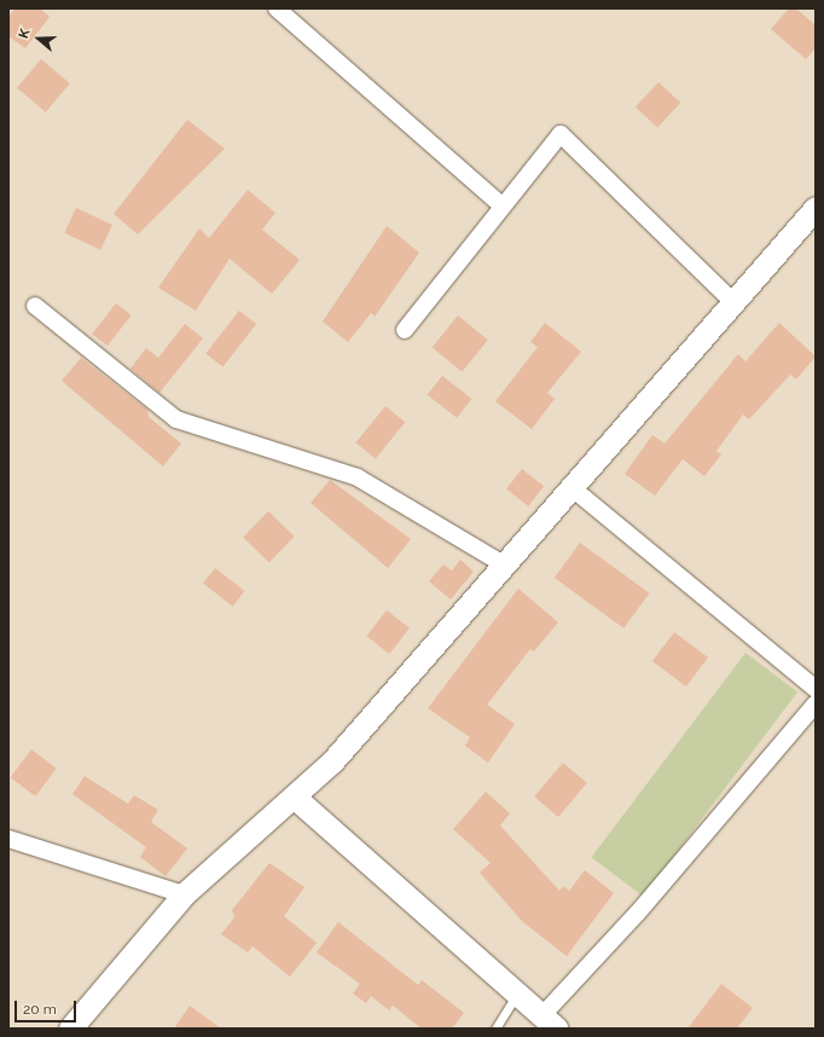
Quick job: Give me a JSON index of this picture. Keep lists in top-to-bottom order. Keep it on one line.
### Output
{"scale_bar":"20 m","north":"left"}
